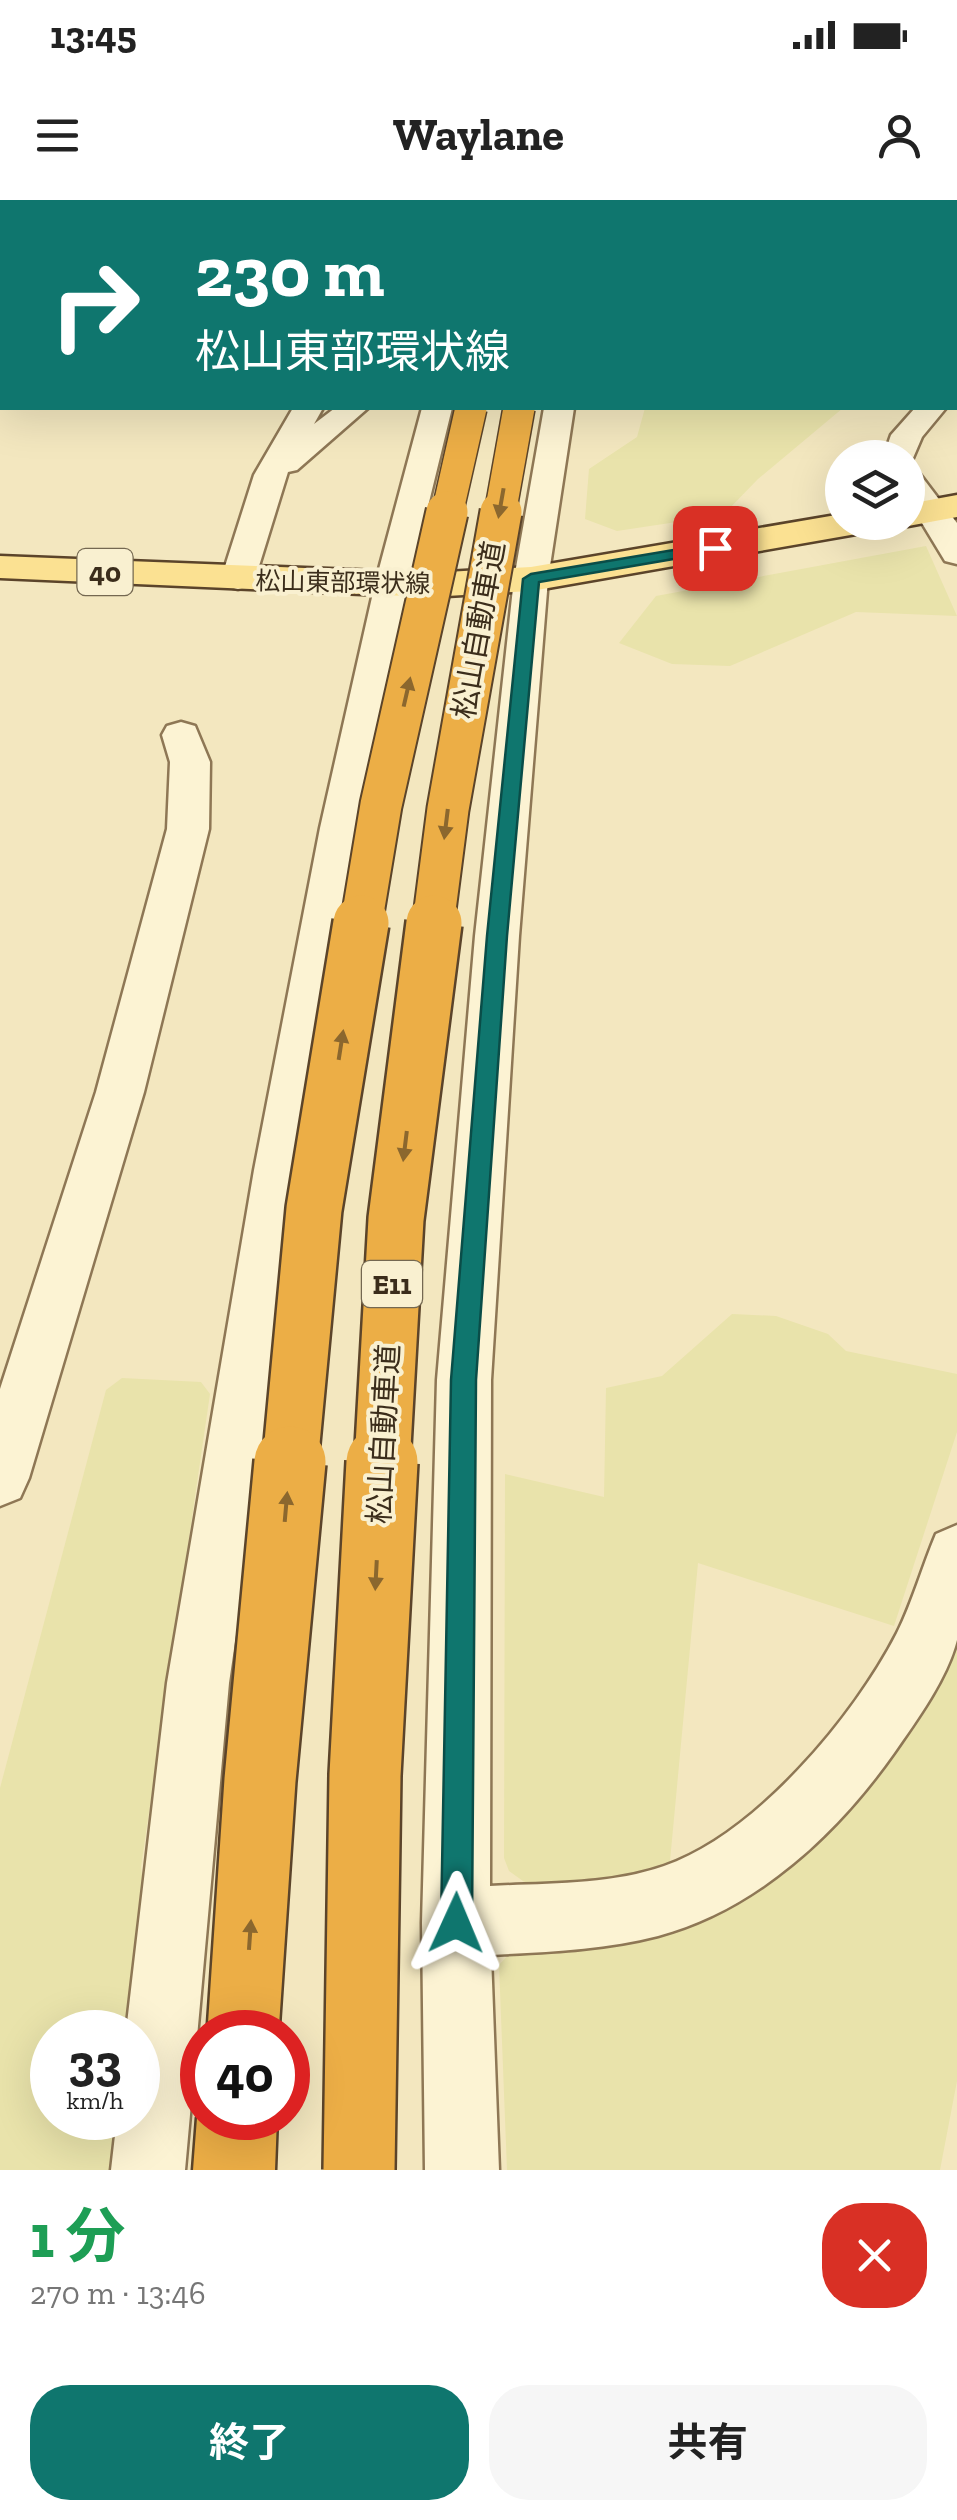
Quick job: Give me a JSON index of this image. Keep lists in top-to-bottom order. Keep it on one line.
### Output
{"streets":{"highway":["松山自動車道","E11"],"main road":["40","松山東部環状線"]},"page":{"status":"13:45","header":"Waylane","turn":["230 m","松山東部環状線"],"speed":"33 km/h","limit":"40","heading":["1 分","270 m · 13:46"],"buttons":["終了","共有"]}}
